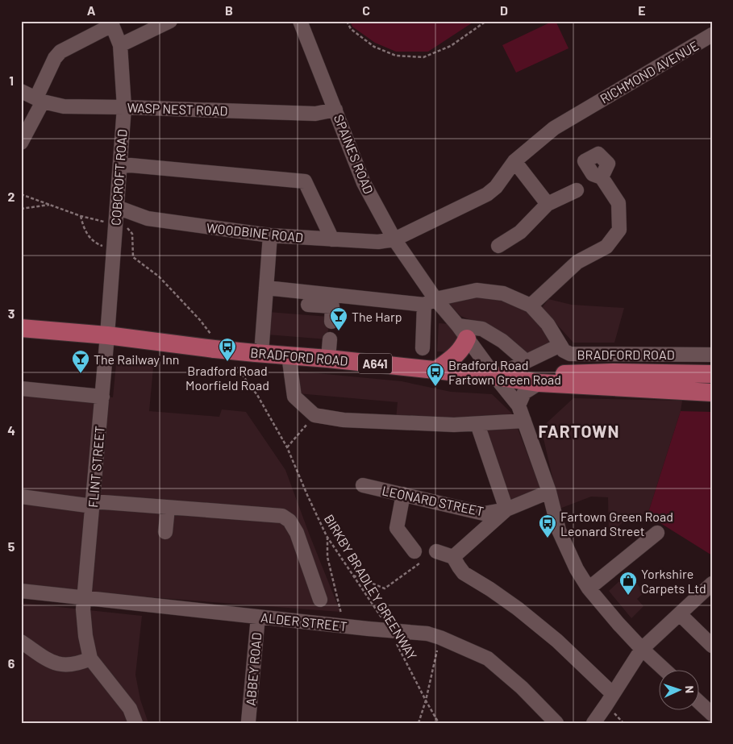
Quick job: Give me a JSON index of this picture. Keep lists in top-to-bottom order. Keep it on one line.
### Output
{"streets":{"main road":["BRADFORD ROAD","A641"],"street":["RICHMOND AVENUE","WASP NEST ROAD","SPAINES ROAD","COBCROFT ROAD","WOODBINE ROAD","FLINT STREET","LEONARD STREET","ALDER STREET","ABBEY ROAD"],"path":["BIRKBY BRADLEY GREENWAY"]},"crossings":[["RICHMOND AVENUE","WOODBINE ROAD"],["WASP NEST ROAD","SPAINES ROAD"],["WASP NEST ROAD","COBCROFT ROAD"],["SPAINES ROAD","WOODBINE ROAD"],["SPAINES ROAD","BRADFORD ROAD"],["SPAINES ROAD","A641"],["SPAINES ROAD","LEONARD STREET"],["COBCROFT ROAD","WOODBINE ROAD"],["COBCROFT ROAD","BRADFORD ROAD"],["COBCROFT ROAD","FLINT STREET"],["BRADFORD ROAD","A641"],["BRADFORD ROAD","FLINT STREET"],["FLINT STREET","ALDER STREET"],["ALDER STREET","ABBEY ROAD"]],"districts":["FARTOWN"],"places":{"bar":["The Harp","The Railway Inn"],"bus stop":["Bradford Road Moorfield Road","Bradford Road Fartown Green Road","Fartown Green Road Leonard Street"],"shop":["Yorkshire Carpets Ltd"]},"north":"right","grid":{"columns":["A","B","C","D","E"],"rows":["1","2","3","4","5","6"]}}
